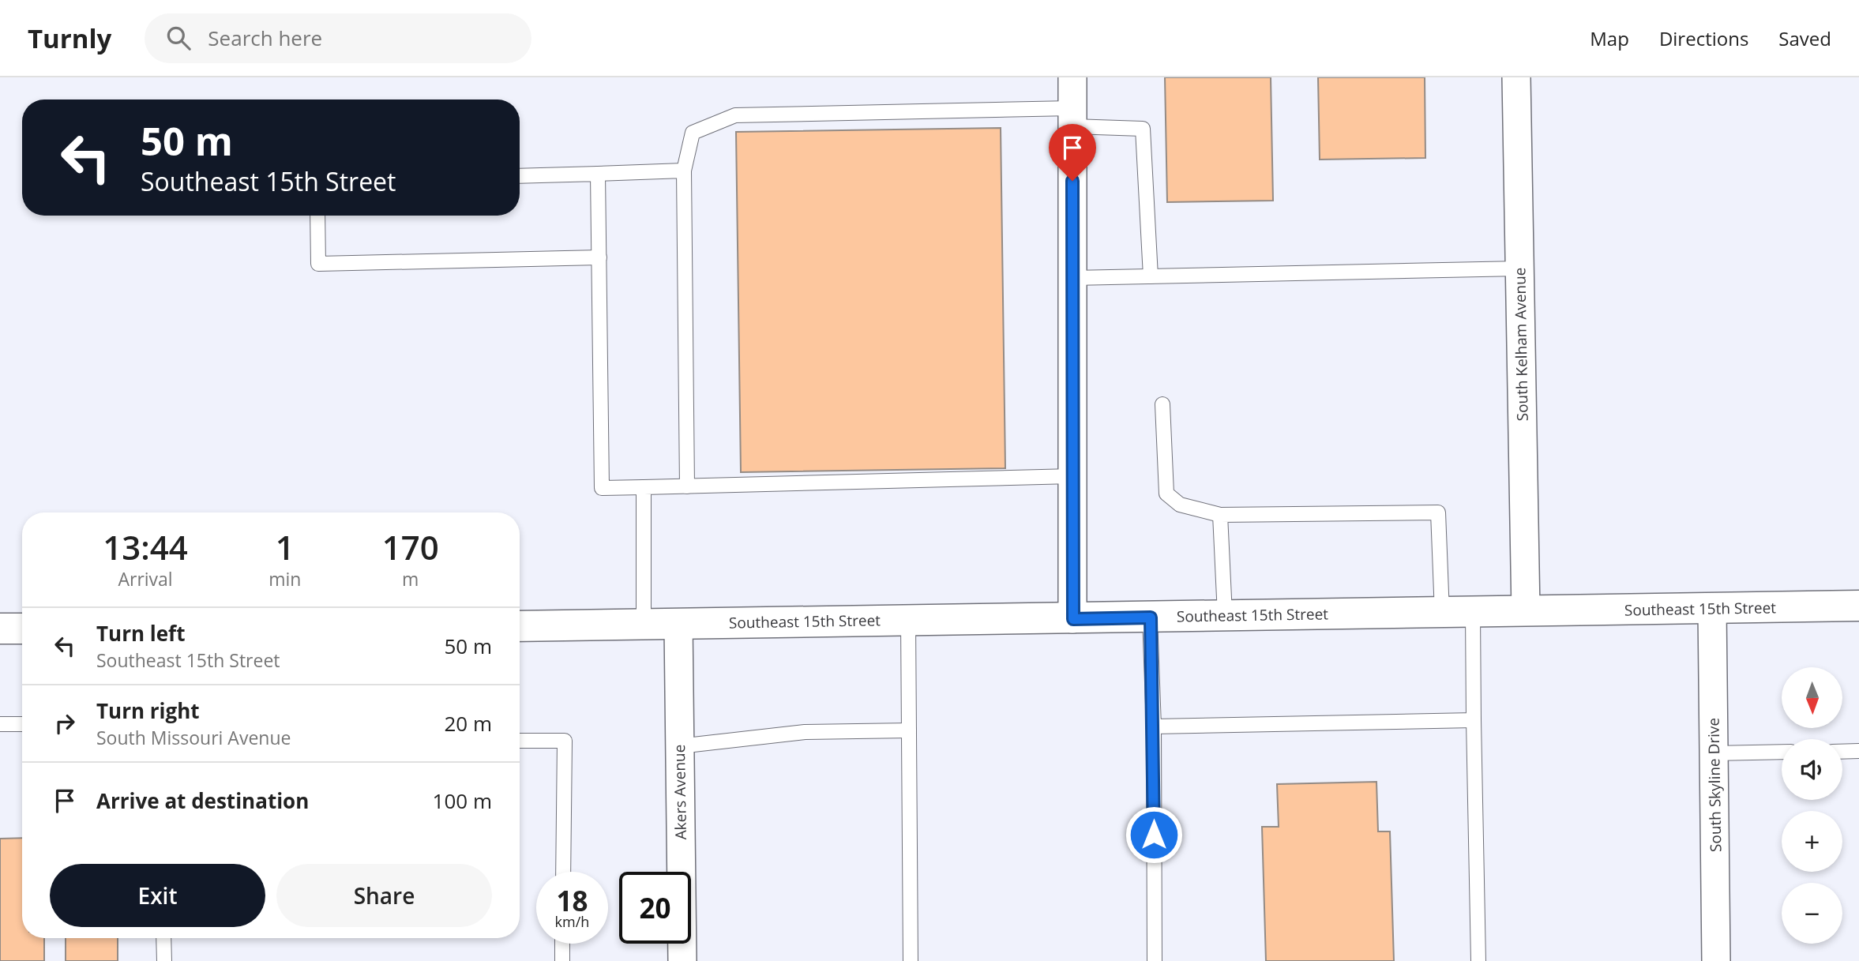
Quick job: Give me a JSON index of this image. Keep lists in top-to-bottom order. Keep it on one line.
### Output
{"streets":{"main road":["Southeast 15th Street"],"street":["South Kelham Avenue","South Skyline Drive","Akers Avenue"]},"crossings":[["South Kelham Avenue","Southeast 15th Street"],["Southeast 15th Street","South Skyline Drive"],["Southeast 15th Street","Akers Avenue"]],"north":"bottom","page":{"header":"Turnly","search":"Search here","nav":["Map","Directions","Saved"],"turn":["50 m","Southeast 15th Street"],"eta":["13:44","Arrival","1","min","170","m"],"list":[{"name":"Turn left","note":"Southeast 15th Street","value":"50 m"},{"name":"Turn right","note":"South Missouri Avenue","value":"20 m"},{"name":"Arrive at destination","value":"100 m"}],"map_buttons":["+","−"],"buttons":["Exit","Share"],"speed":"18 km/h","limit":"20"}}
